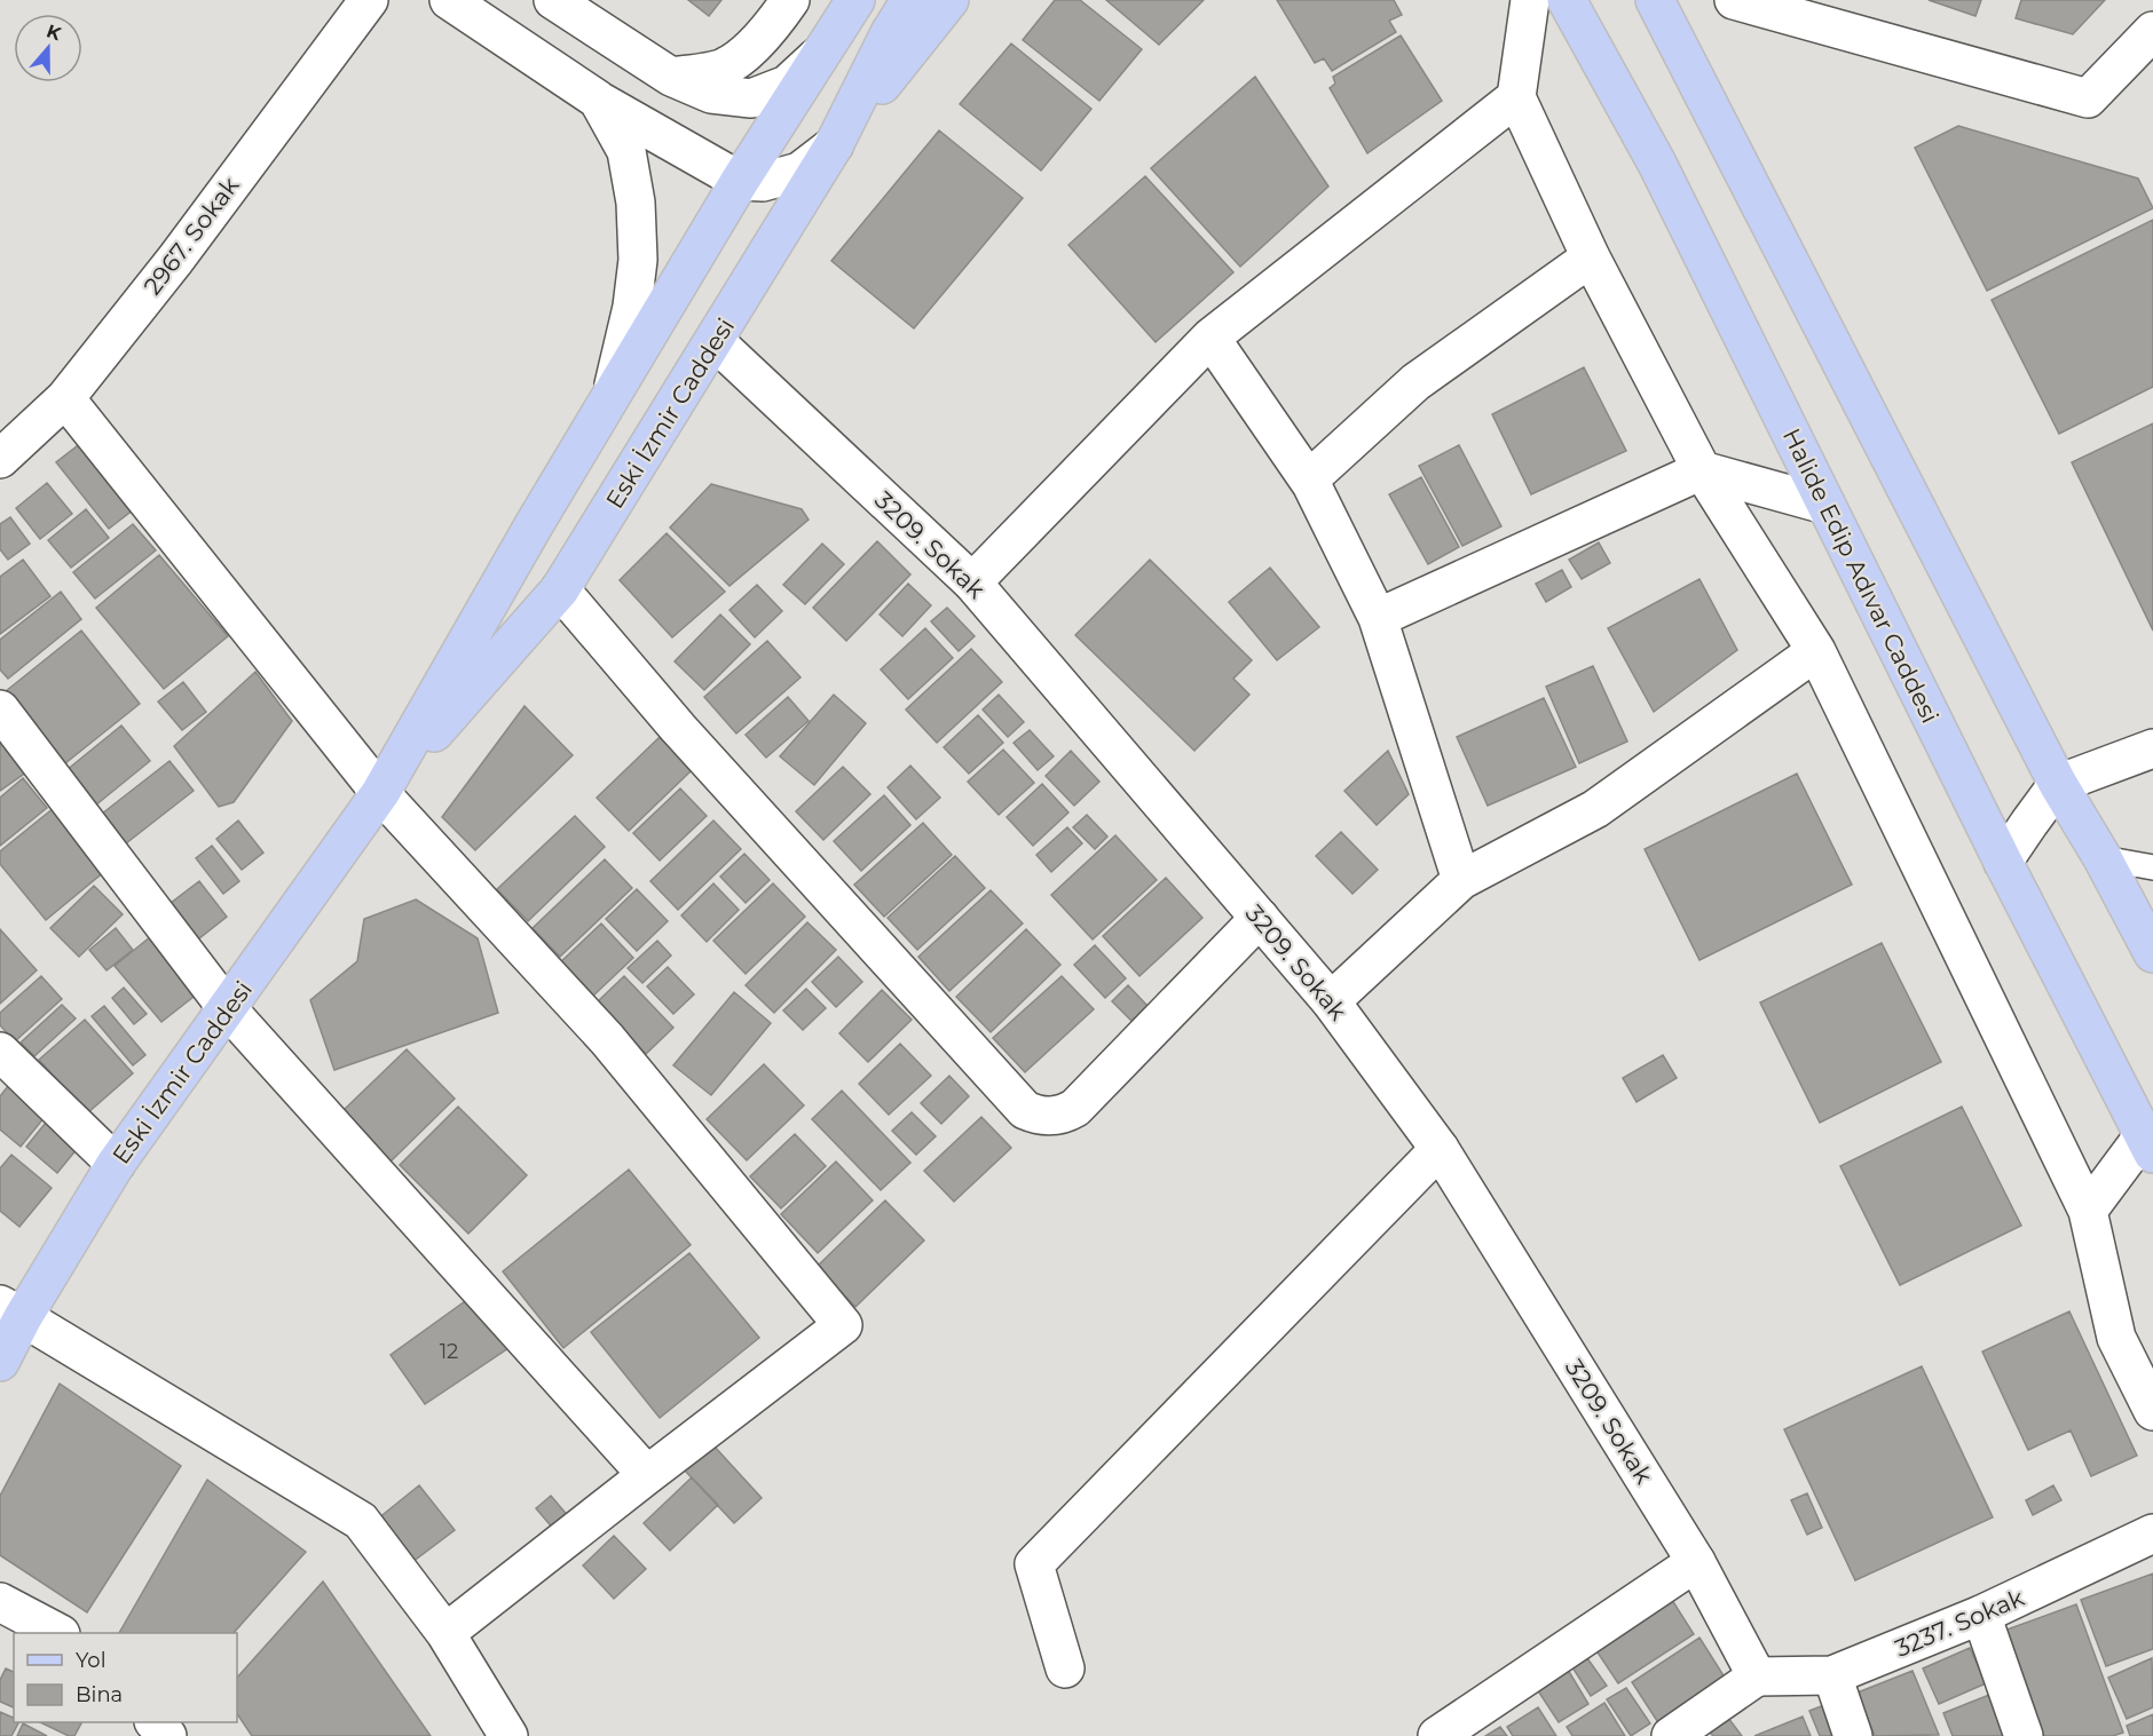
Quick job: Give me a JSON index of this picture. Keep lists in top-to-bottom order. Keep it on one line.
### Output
{"streets":{"main road":["Eski İzmir Caddesi","Halide Edip Adıvar Caddesi"],"street":["2967. Sokak","3209. Sokak","3237. Sokak"]},"crossings":[["Eski İzmir Caddesi","3209. Sokak"],["3209. Sokak","3237. Sokak"]],"house_numbers":["12"],"legend":["Yol","Bina"],"north":"top"}
